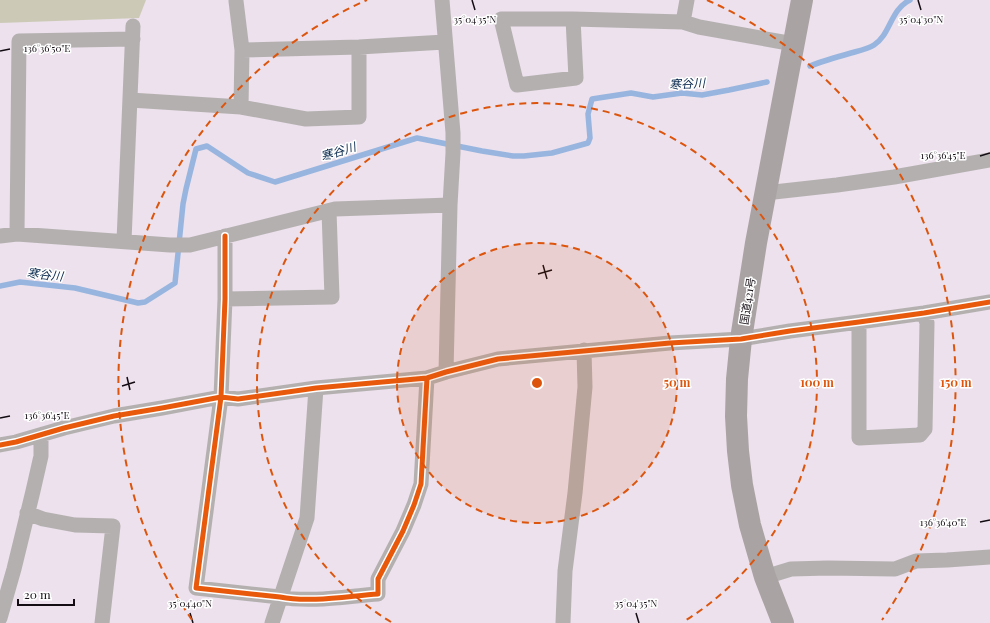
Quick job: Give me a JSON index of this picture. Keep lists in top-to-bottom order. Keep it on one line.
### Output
{"streets":{"highway":["国道421号"]},"water":["寒谷川"],"scale_bar":"20 m","coordinates":["35°04'30\"N","35°04'35\"N","136°36'50\"E","136°36'45\"E","136°36'40\"E","35°04'40\"N"],"rings":["50 m","100 m","150 m"]}
